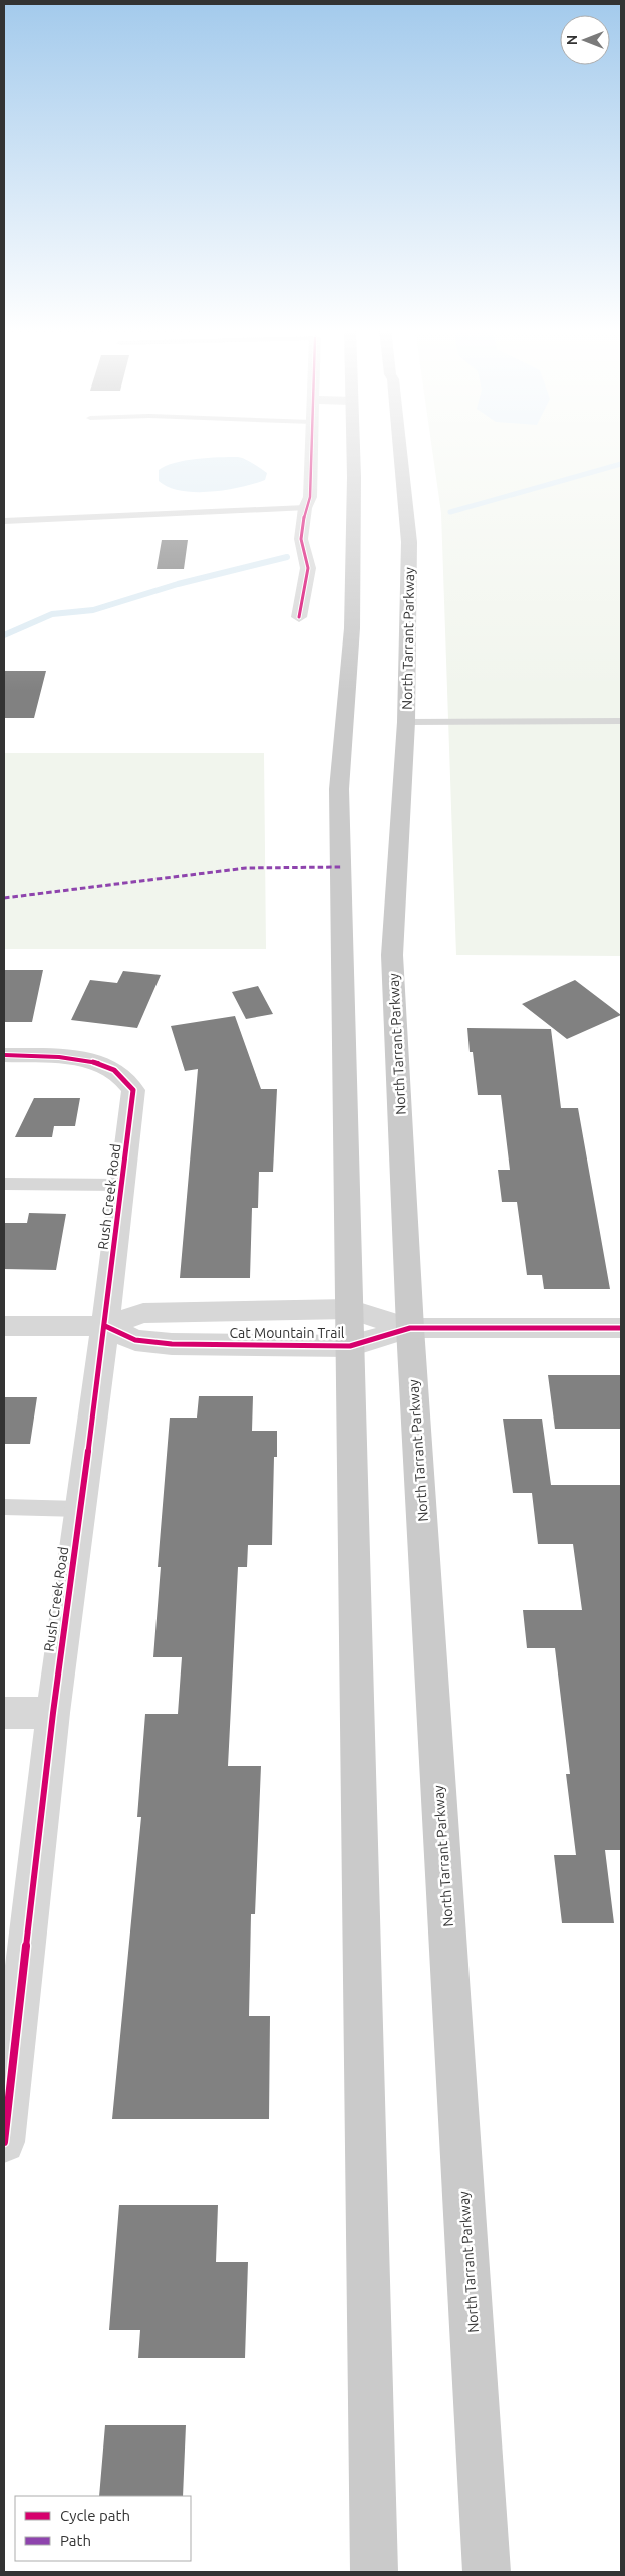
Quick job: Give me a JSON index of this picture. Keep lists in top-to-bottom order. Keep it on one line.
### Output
{"streets":{"main road":["North Tarrant Parkway"],"street":["Rush Creek Road","Cat Mountain Trail"]},"crossings":[["North Tarrant Parkway","Cat Mountain Trail"],["Rush Creek Road","Cat Mountain Trail"]],"legend":["Cycle path","Path"],"north":"left"}
